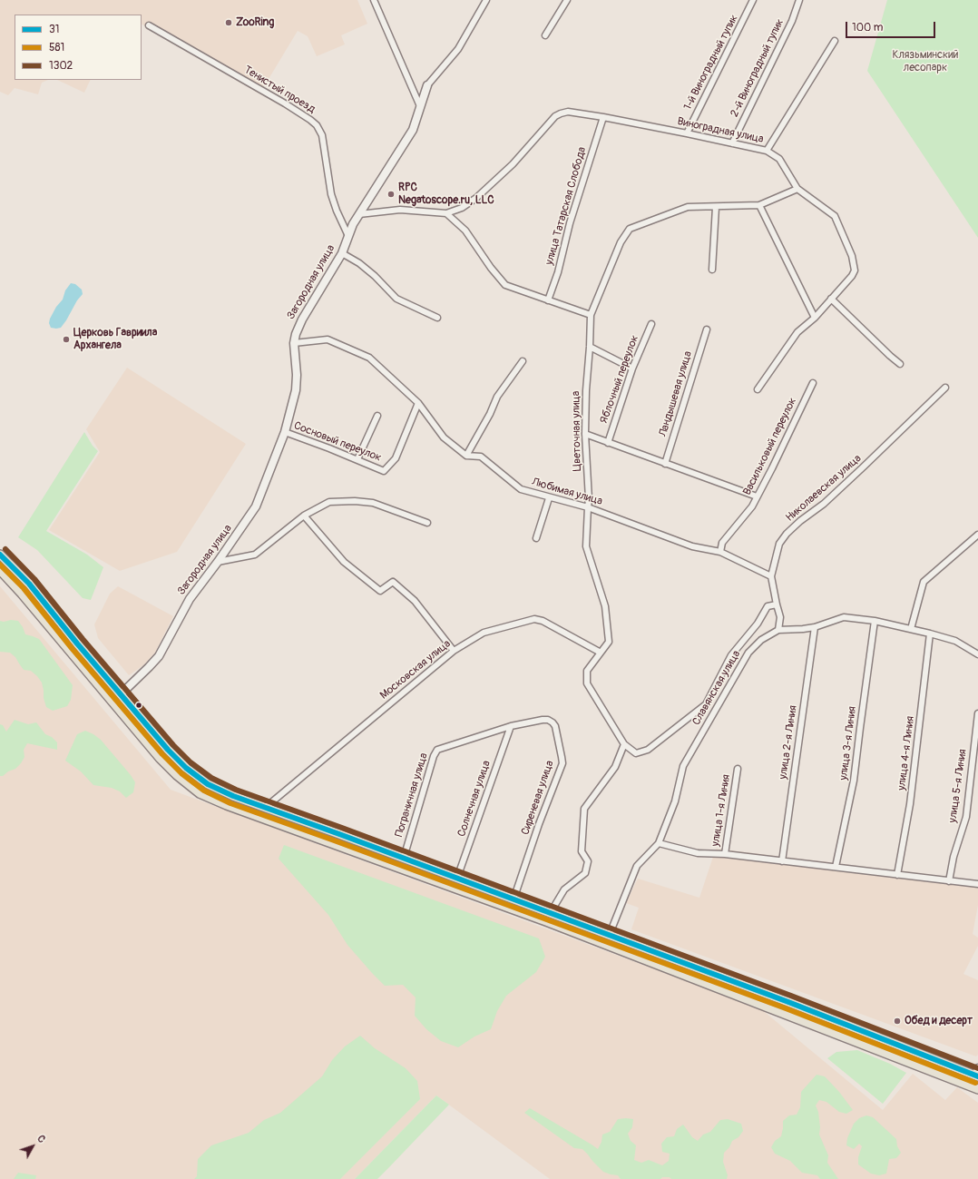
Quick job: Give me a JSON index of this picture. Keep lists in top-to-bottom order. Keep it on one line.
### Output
{"streets":{"street":["1-й Виноградный тупик","2-й Виноградный тупик","Тенистый проезд","Виноградная улица","улица Татарская Слобода","Загородная улица","Яблочный переулок","Ландышевая улица","Цветочная улица","Сосновый переулок","Васильковый переулок","Николаевская улица","Любимая улица","Московская улица","Славянская улица","улица 2-я Линия","улица 3-я Линия","улица 4-я Линия","улица 5-я Линия","Пограничная улица","Сиреневая улица","Солнечная улица","улица 1-я Линия"]},"crossings":[["1-й Виноградный тупик","Виноградная улица"],["2-й Виноградный тупик","Виноградная улица"],["Тенистый проезд","Загородная улица"],["Виноградная улица","улица Татарская Слобода"],["Загородная улица","Сосновый переулок"],["Загородная улица","Любимая улица"],["Цветочная улица","Любимая улица"],["Цветочная улица","Московская улица"],["Сосновый переулок","Любимая улица"],["Васильковый переулок","Любимая улица"],["Николаевская улица","Любимая улица"],["Николаевская улица","Славянская улица"],["Славянская улица","улица 2-я Линия"],["Славянская улица","улица 3-я Линия"],["Славянская улица","улица 4-я Линия"],["Пограничная улица","Сиреневая улица"],["Пограничная улица","Солнечная улица"],["Сиреневая улица","Солнечная улица"]],"parks":["Клязьминский лесопарк"],"places":["ZooRing","RPC Negatoscope.ru, LLC","Церковь Гавриила Архангела","Обед и десерт"],"lines":["transit line 1302","transit line 31","transit line 581"],"legend":["31","581","1302"],"scale_bar":"100 m","north":"top right"}
